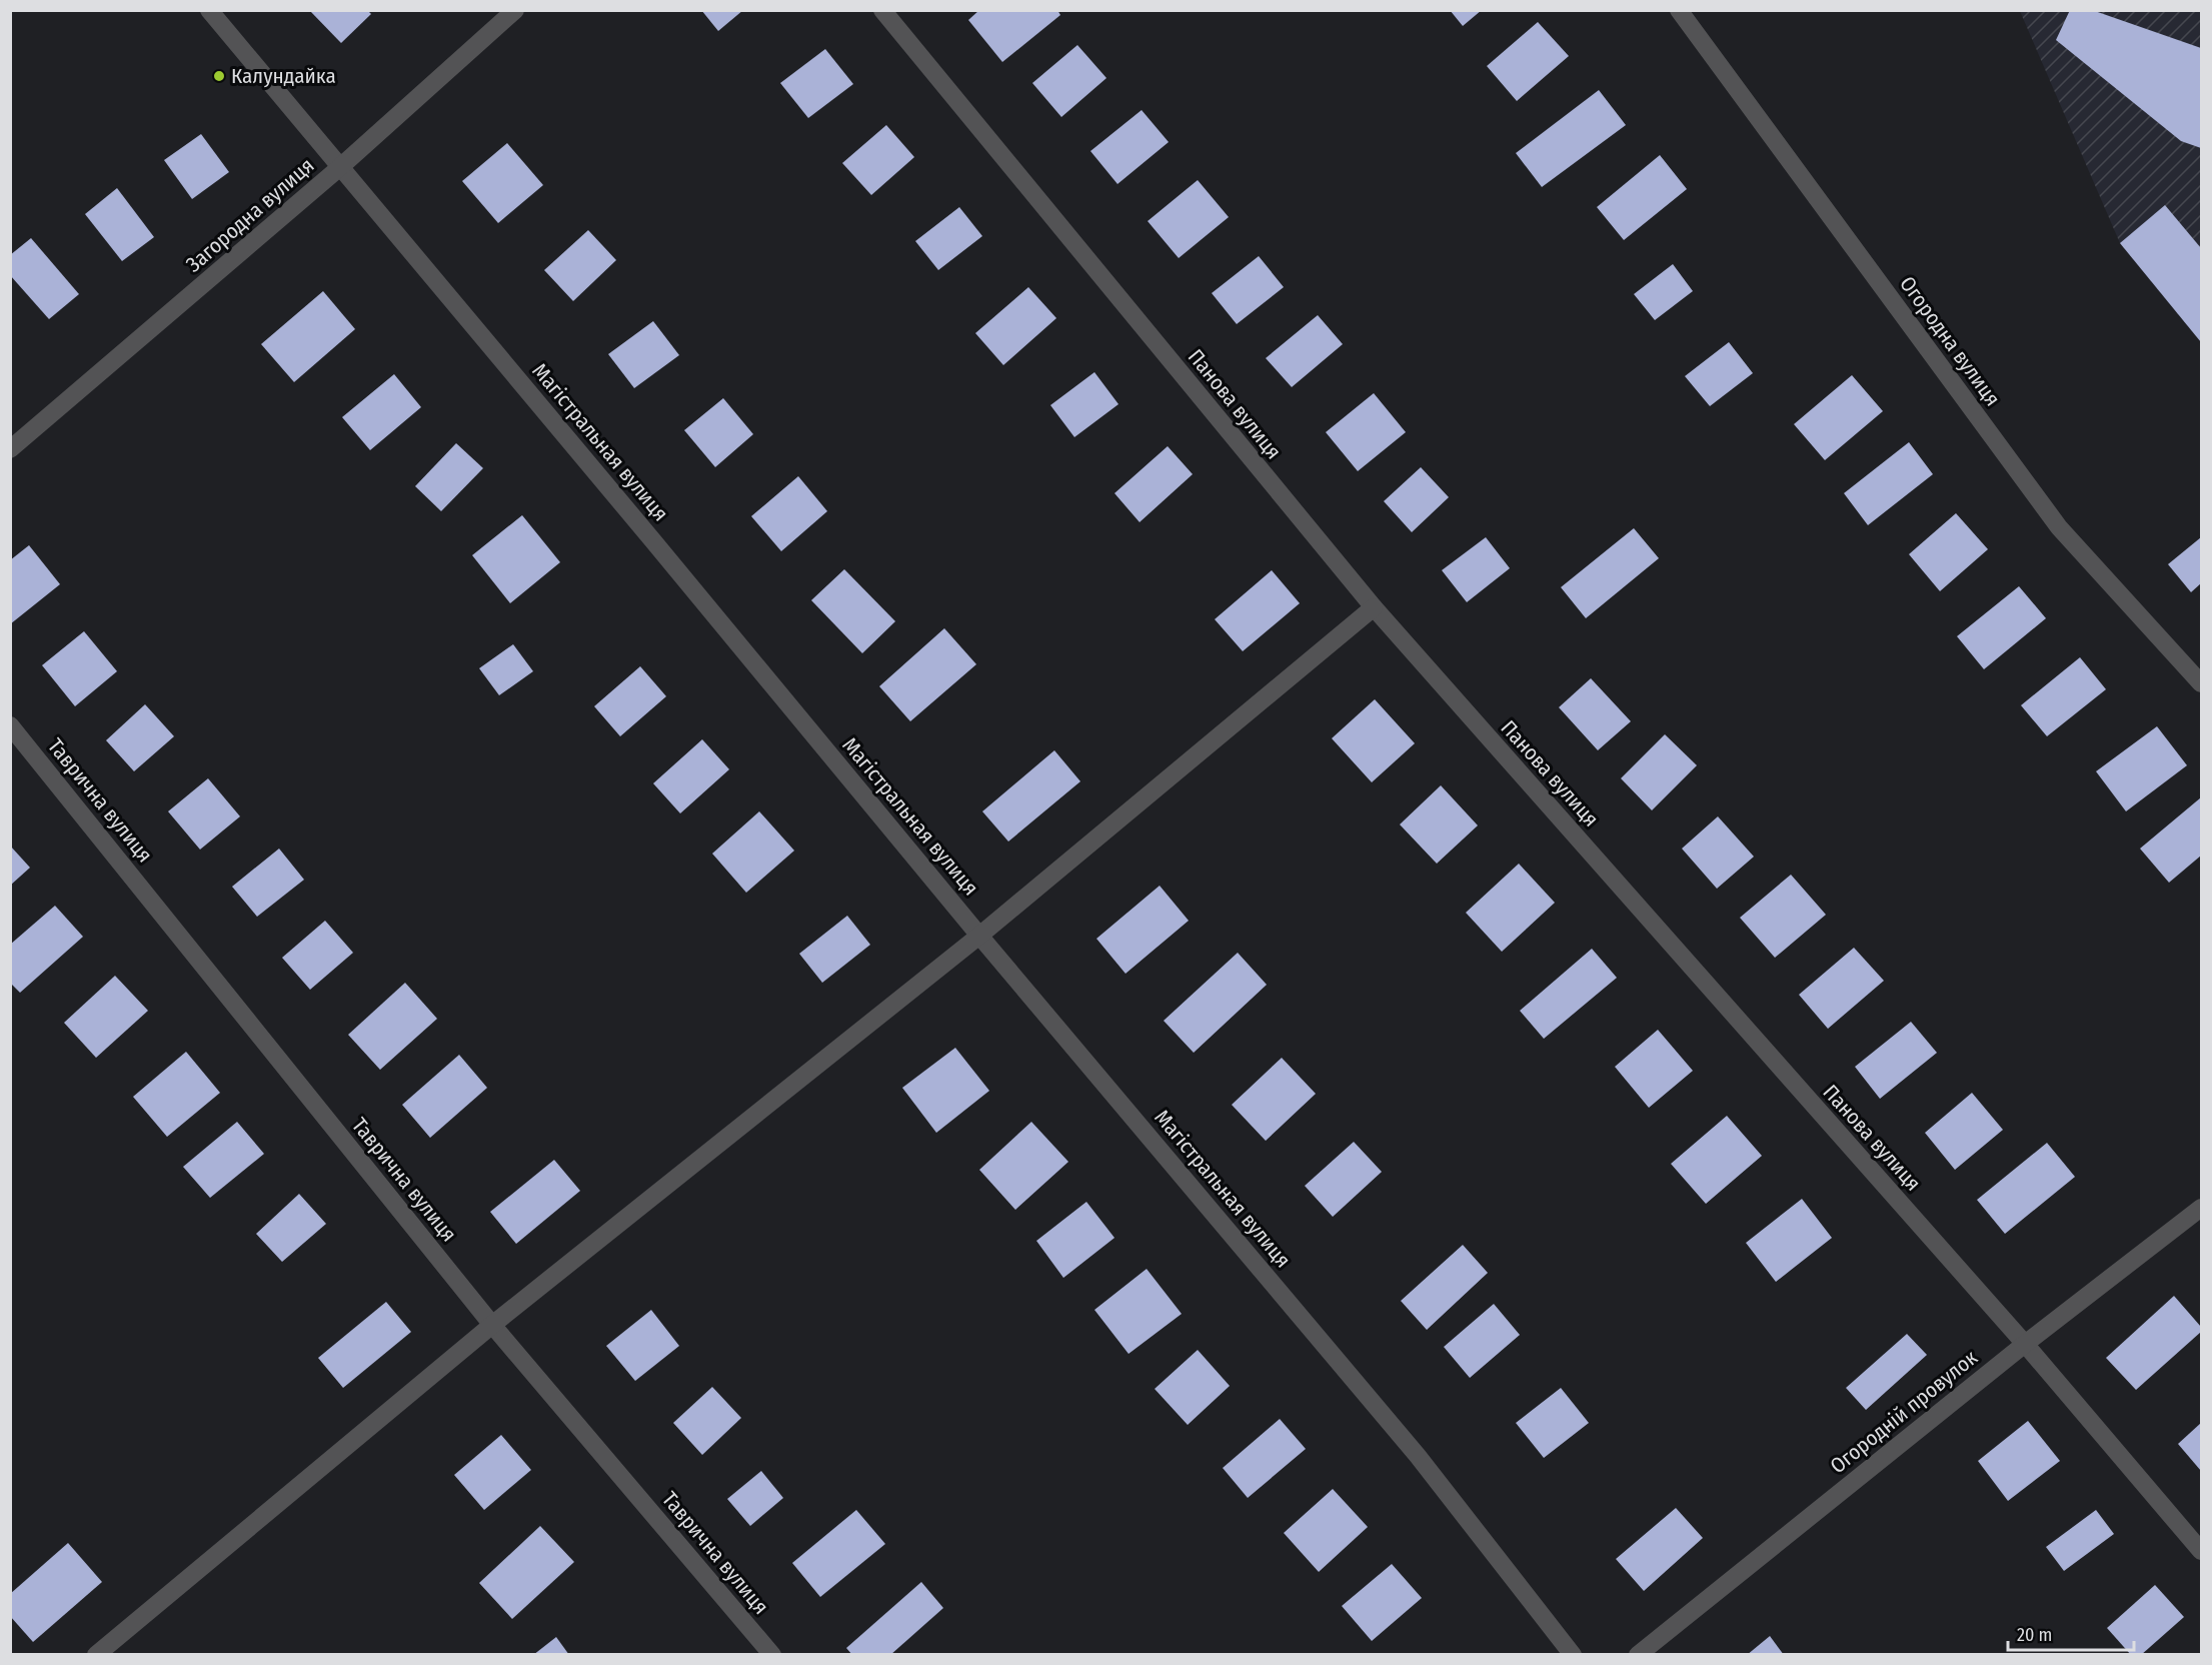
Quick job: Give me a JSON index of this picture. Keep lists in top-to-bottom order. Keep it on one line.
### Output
{"streets":{"street":["Загородна вулиця","Огородна вулиця","Панова вулиця","Магістральная вулиця","Таврична вулиця","Огородній провулок"]},"crossings":[["Загородна вулиця","Магістральная вулиця"],["Панова вулиця","Огородній провулок"]],"places":["Калундайка"],"scale_bar":"20 m"}
